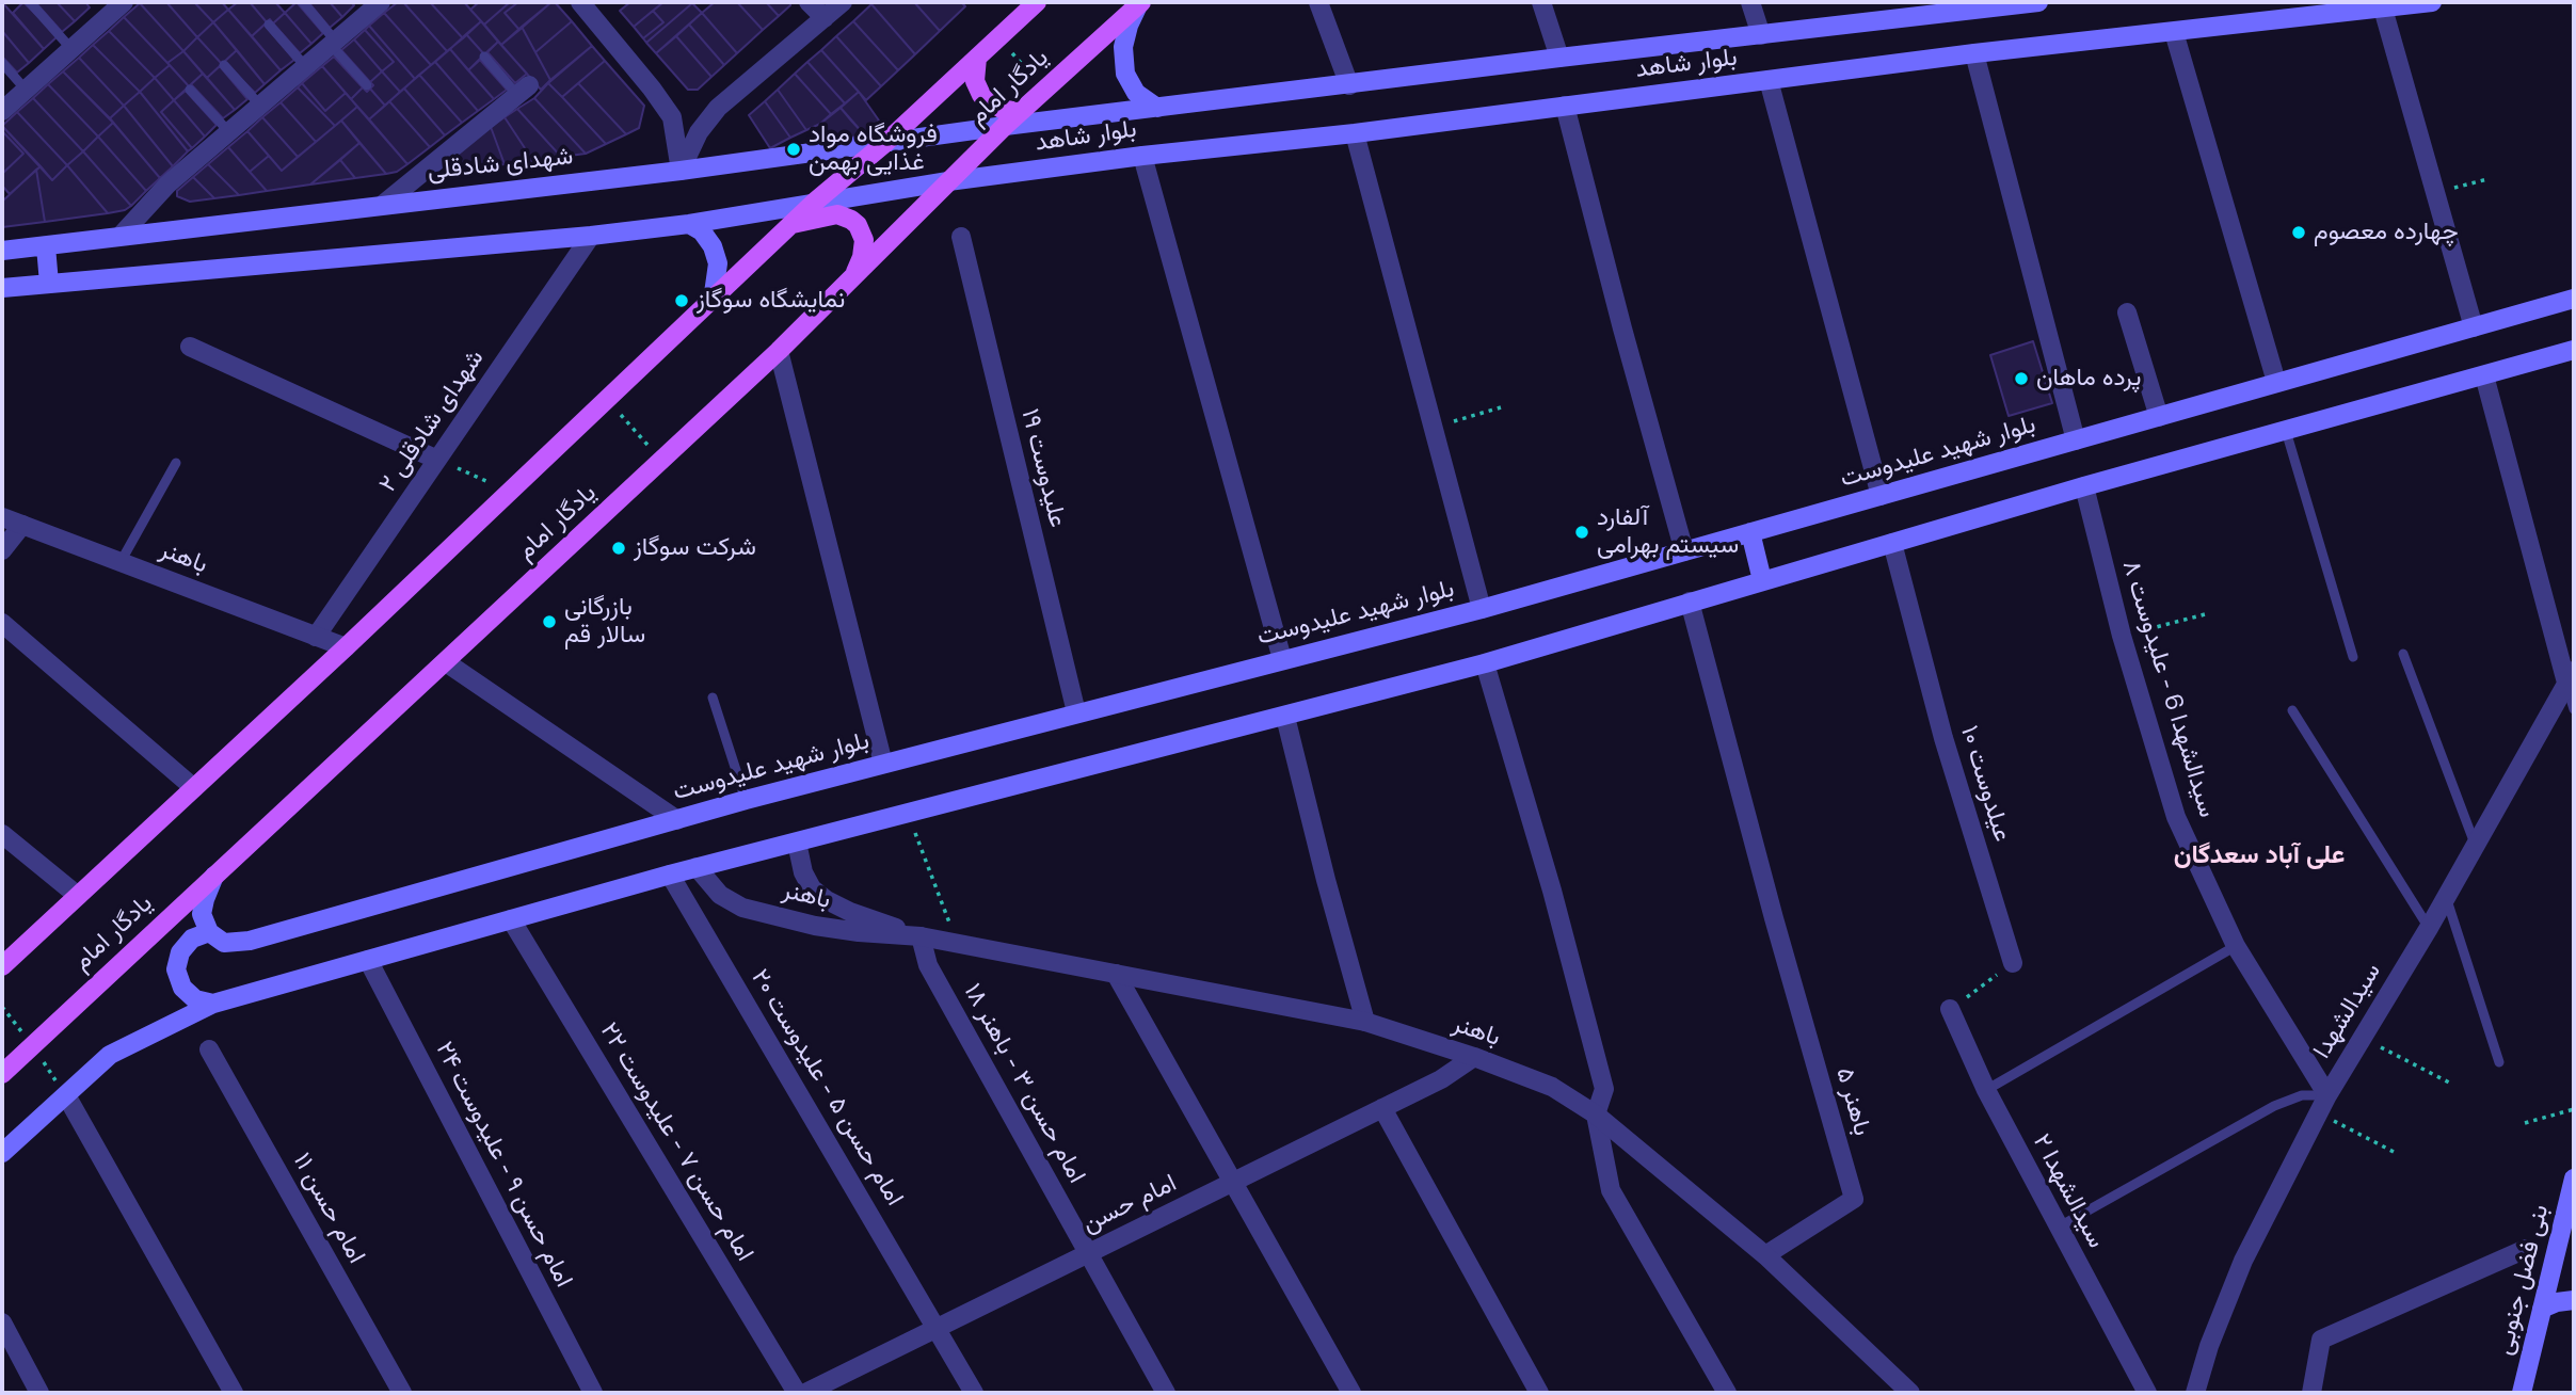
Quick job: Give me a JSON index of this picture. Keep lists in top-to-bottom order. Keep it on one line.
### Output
{"streets":{"main road":["بلوار شاهد","یادگار امام","شهدای شادقلی","بلوار شهید علیدوست","بنی فضل جنوبی"],"street":["شهدای شادقلی ۲","علیدوست ۱۹","باهنر","سیدالشهدا 6 - علیدوست ۸","عیلدوست ۱۰","سیدالشهدا","امام حسن ۳ - باهنر ۱۸","امام حسن ۵ - علیدوست ۲۰","باهنر ۵","امام حسن ۷ - علیدوست ۲۲","امام حسن ۹ - علیدوست ۲۴","سیدالشهدا ۲","امام حسن","امام حسن ۱۱"]},"crossings":[["بلوار شاهد","یادگار امام"],["بلوار شاهد","شهدای شادقلی"],["یادگار امام","شهدای شادقلی"],["یادگار امام","باهنر"],["شهدای شادقلی ۲","باهنر"],["بلوار شهید علیدوست","علیدوست ۱۹"],["باهنر","امام حسن ۳ - باهنر ۱۸"],["باهنر","باهنر ۵"],["باهنر","امام حسن"],["سیدالشهدا 6 - علیدوست ۸","سیدالشهدا"],["امام حسن ۳ - باهنر ۱۸","امام حسن"],["امام حسن ۵ - علیدوست ۲۰","امام حسن"]],"districts":["علی آباد سعدگان"],"places":["فروشگاه مواد غذایی بهمن","چهارده معصوم","نمایشگاه سوگاز","پرده ماهان","آلفارد سیستم بهرامی","شرکت سوگاز","بازرگانی سالار قم"]}
